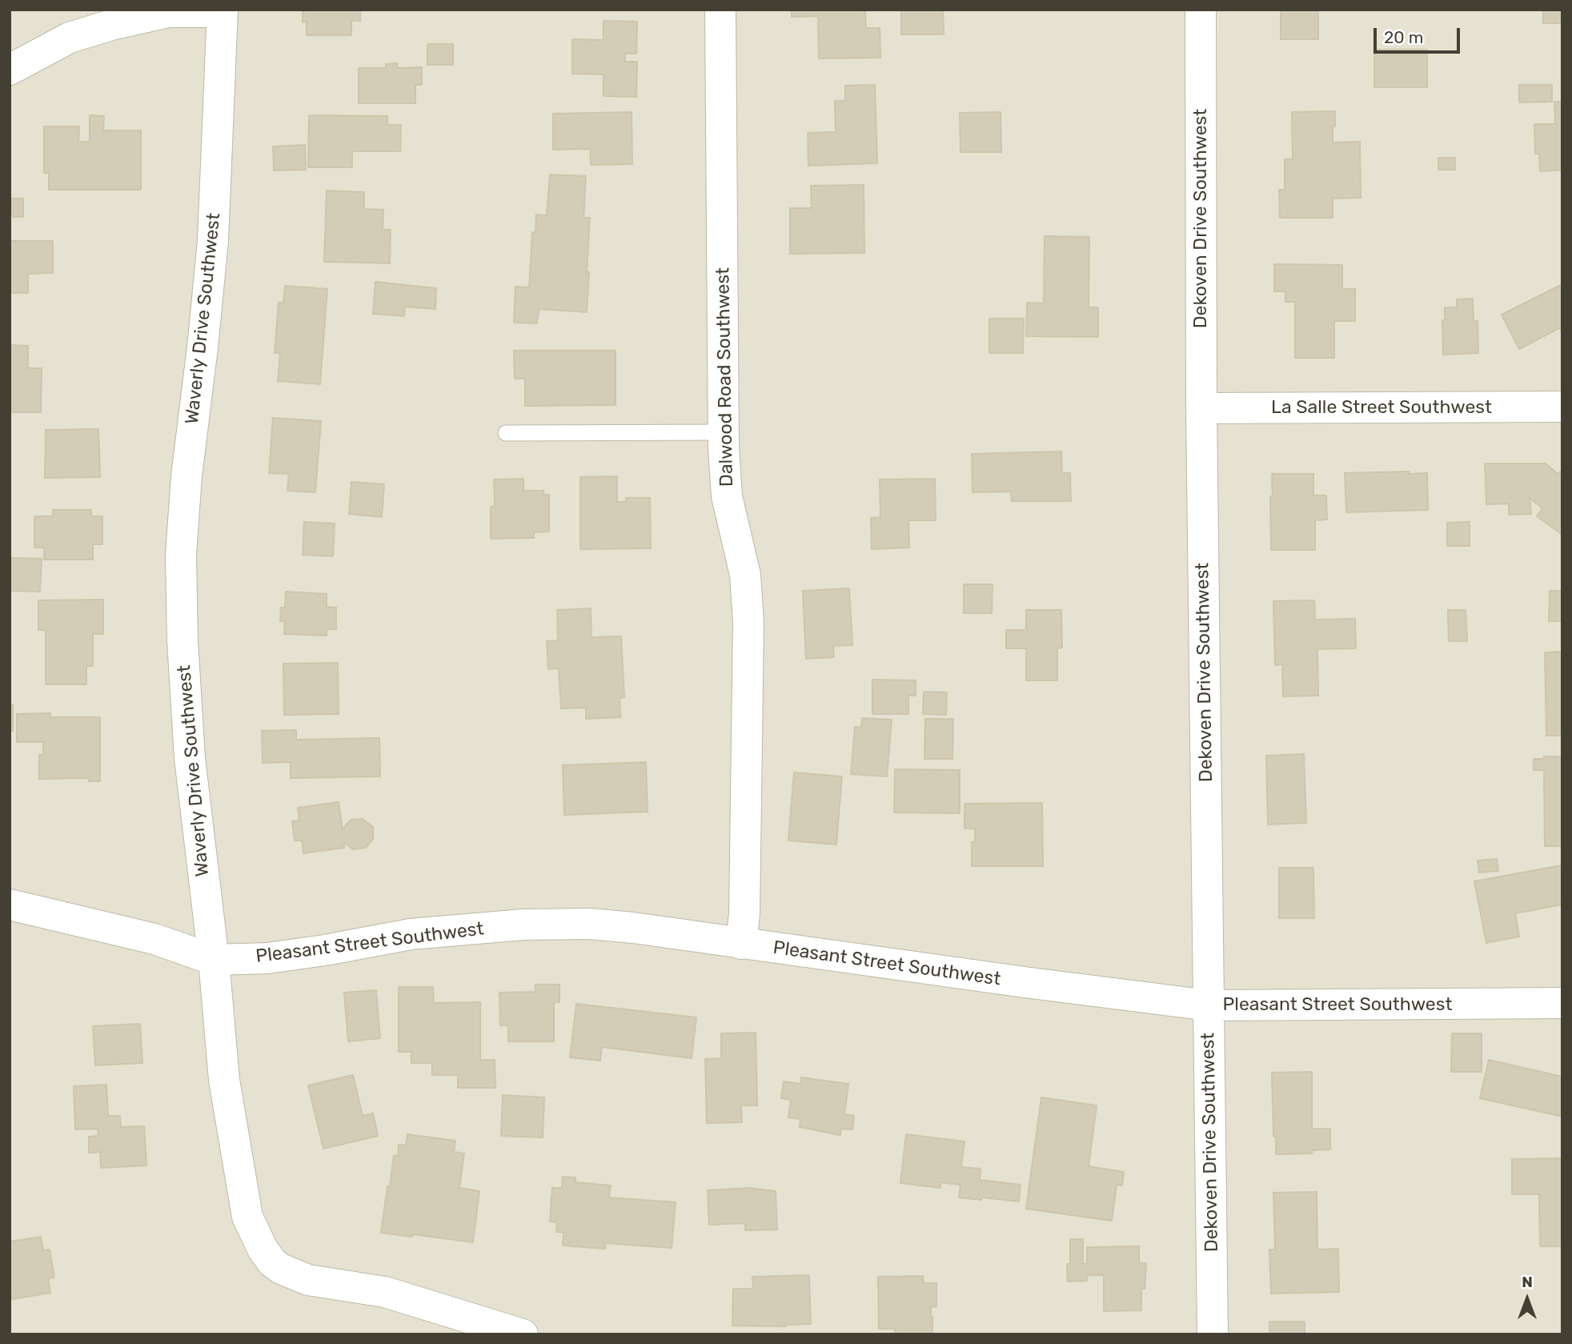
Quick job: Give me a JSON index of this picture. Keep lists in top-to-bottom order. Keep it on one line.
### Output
{"streets":{"street":["Dekoven Drive Southwest","Waverly Drive Southwest","Dalwood Road Southwest","La Salle Street Southwest","Pleasant Street Southwest"]},"crossings":[["Dekoven Drive Southwest","La Salle Street Southwest"],["Dekoven Drive Southwest","Pleasant Street Southwest"],["Waverly Drive Southwest","Pleasant Street Southwest"],["Dalwood Road Southwest","Pleasant Street Southwest"]],"scale_bar":"20 m","north":"top"}
